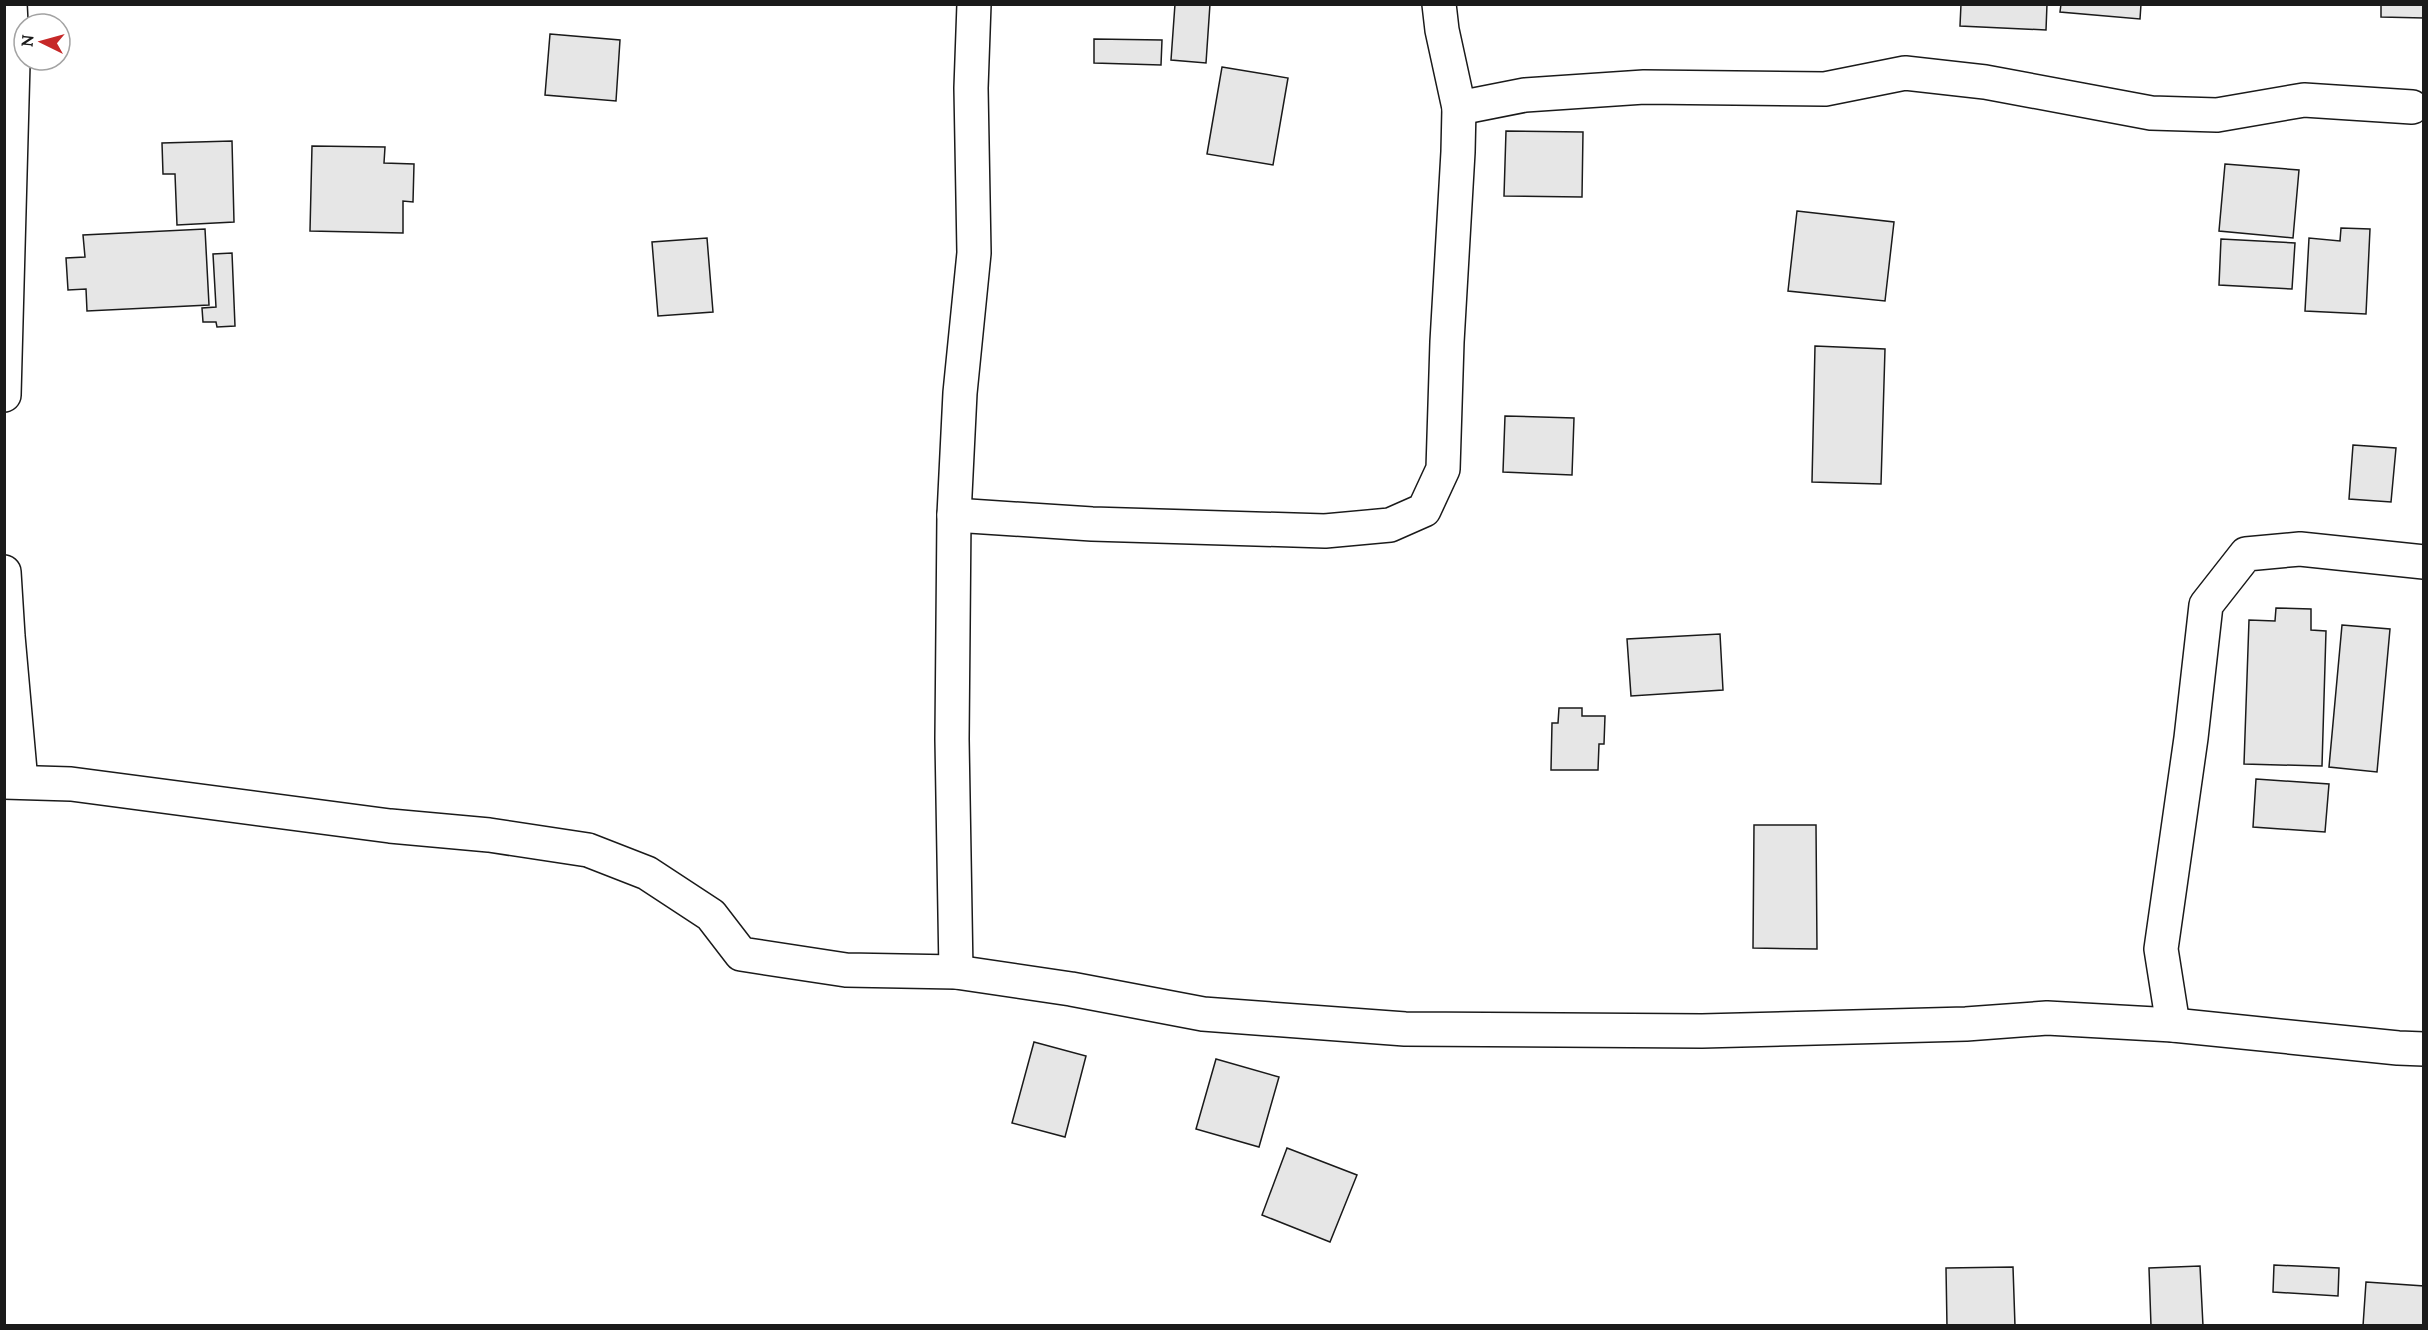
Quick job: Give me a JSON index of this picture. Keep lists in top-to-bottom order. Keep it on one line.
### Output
{"north":"left"}
